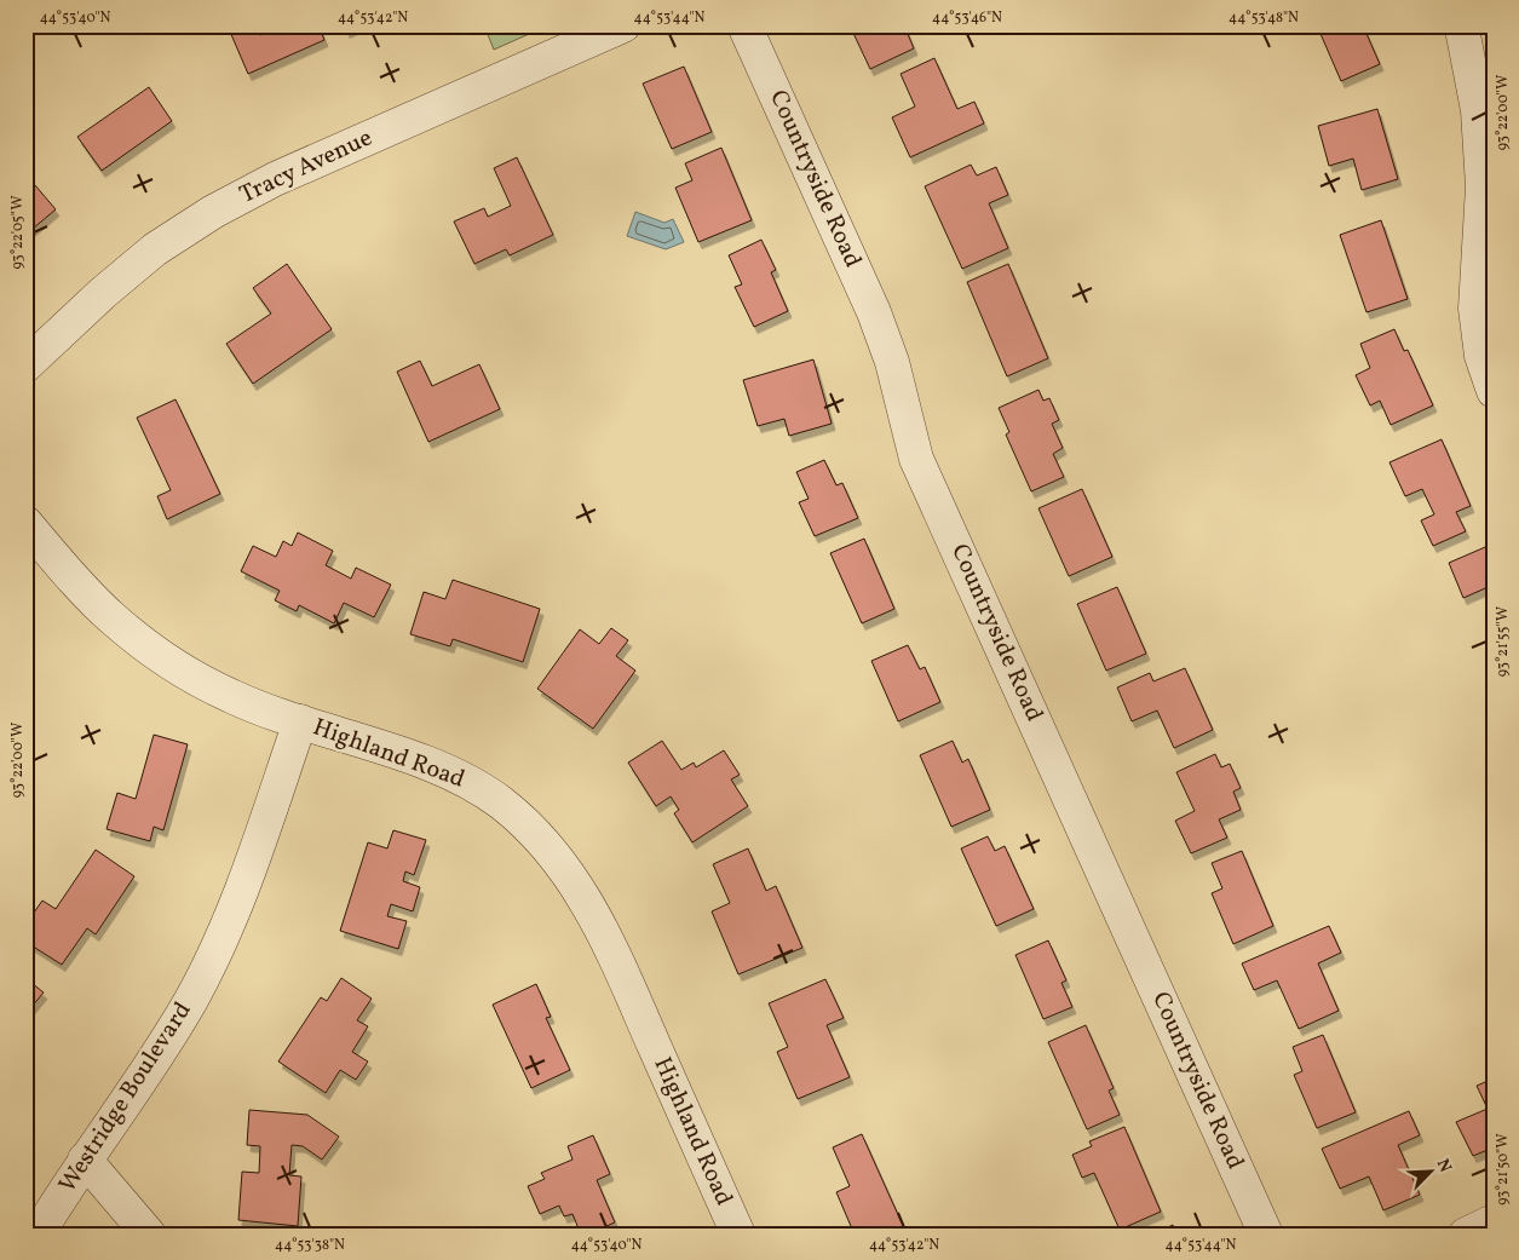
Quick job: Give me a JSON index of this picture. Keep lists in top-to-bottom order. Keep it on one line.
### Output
{"streets":{"street":["Tracy Avenue","Countryside Road","Highland Road","Westridge Boulevard"]},"crossings":[["Highland Road","Westridge Boulevard"]],"north":"top right","coordinates":["44°53'40\"N","44°53'42\"N","44°53'44\"N","44°53'46\"N","44°53'48\"N","93°22'00\"W","93°22'05\"W","93°21'55\"W","93°21'50\"W","44°53'38\"N"]}
